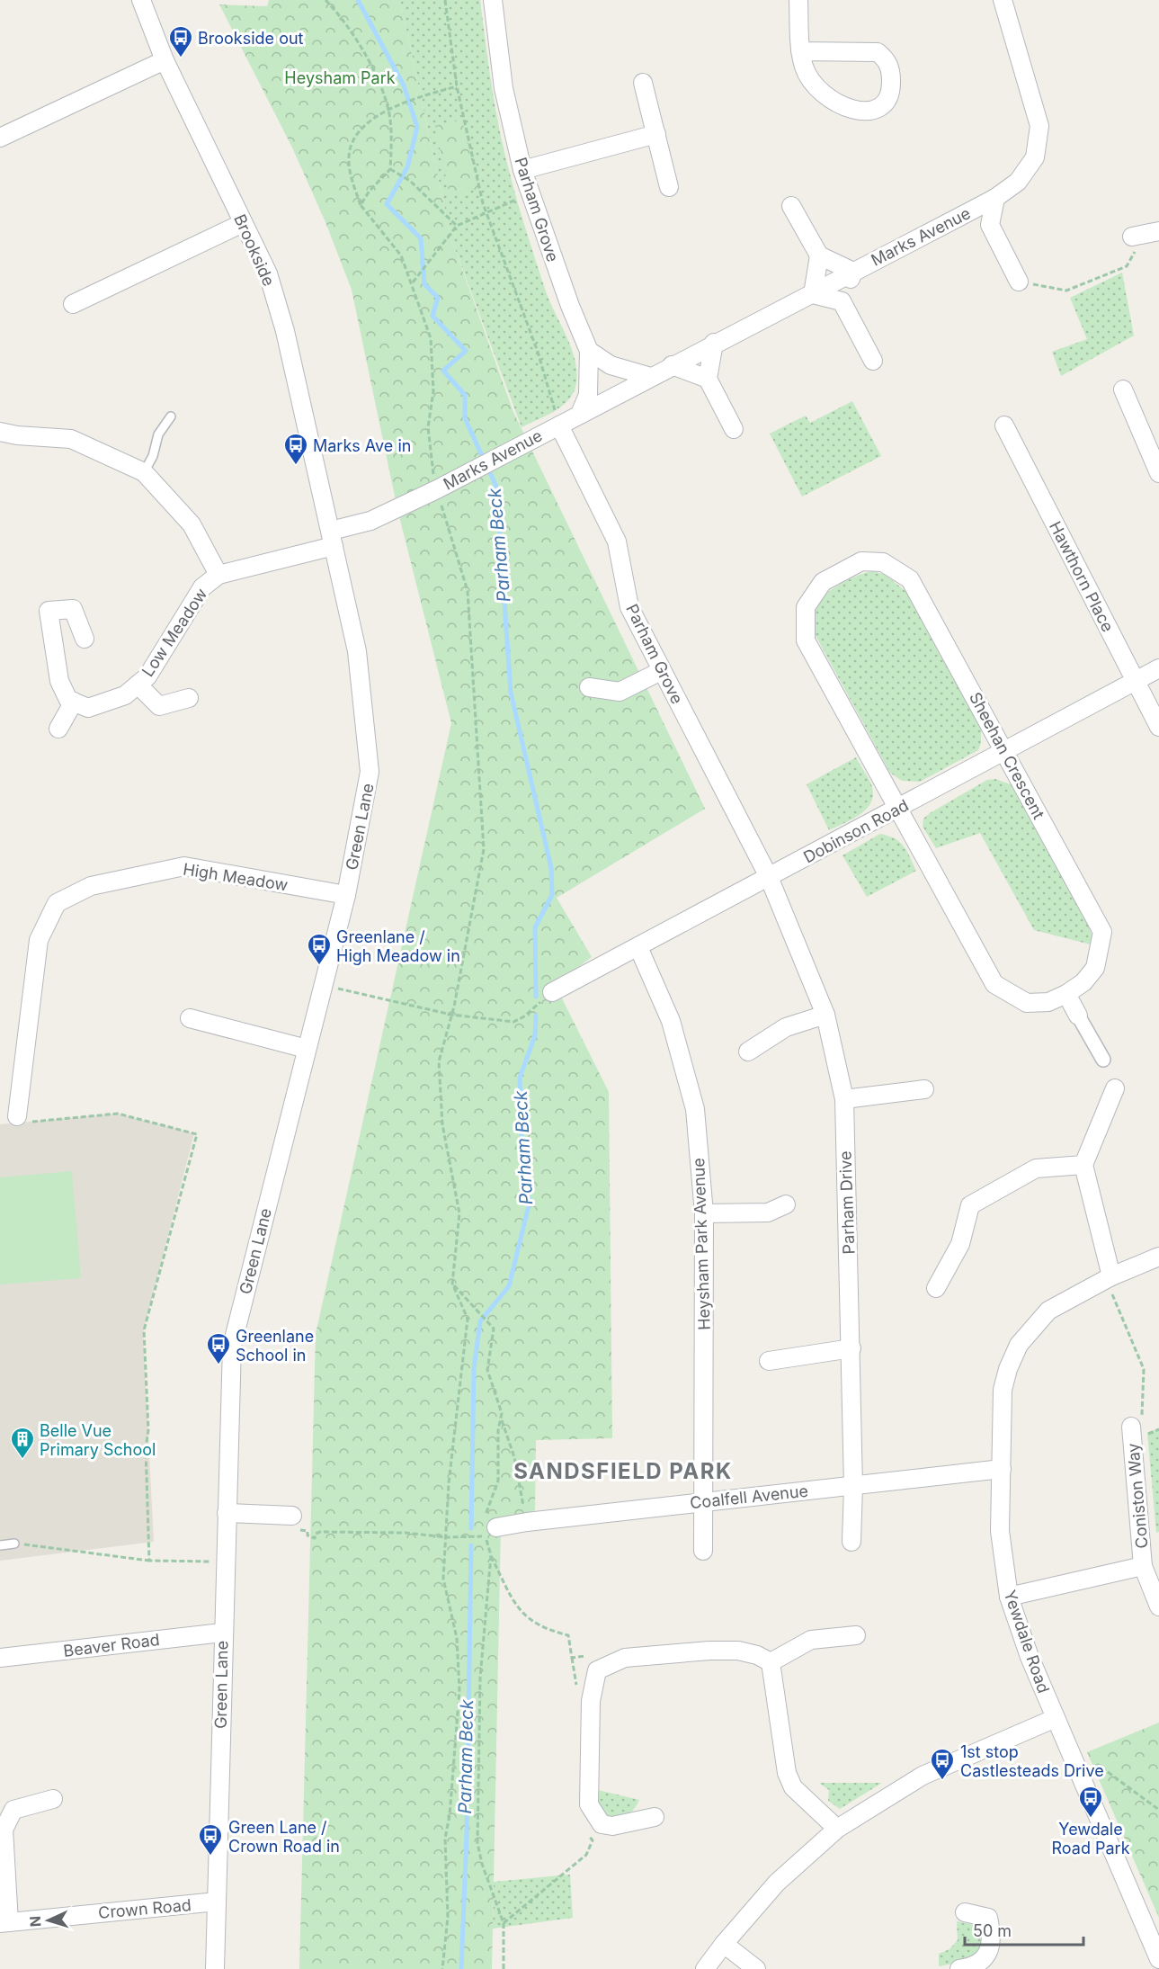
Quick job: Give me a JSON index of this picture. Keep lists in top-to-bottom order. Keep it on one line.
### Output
{"streets":{"street":["Parham Grove","Marks Avenue","Brookside","Hawthorn Place","Low Meadow","Sheehan Crescent","Green Lane","Dobinson Road","High Meadow","Parham Drive","Heysham Park Avenue","Coniston Way","Coalfell Avenue","Yewdale Road","Beaver Road","Crown Road"]},"crossings":[["Parham Grove","Marks Avenue"],["Parham Grove","Dobinson Road"],["Parham Grove","Parham Drive"],["Marks Avenue","Brookside"],["Marks Avenue","Low Meadow"],["Marks Avenue","Green Lane"],["Brookside","Low Meadow"],["Brookside","Green Lane"],["Hawthorn Place","Dobinson Road"],["Low Meadow","Green Lane"],["Sheehan Crescent","Dobinson Road"],["Green Lane","High Meadow"],["Green Lane","Beaver Road"],["Green Lane","Crown Road"],["Dobinson Road","Parham Drive"],["Dobinson Road","Heysham Park Avenue"],["Parham Drive","Coalfell Avenue"],["Heysham Park Avenue","Coalfell Avenue"],["Coniston Way","Yewdale Road"],["Coalfell Avenue","Yewdale Road"]],"districts":["SANDSFIELD PARK"],"water":["Parham Beck"],"parks":["Heysham Park"],"places":{"bus stop":["Brookside out","Marks Ave in","Greenlane / High Meadow in","Greenlane School in","1st stop Castlesteads Drive","Yewdale Road Park","Green Lane / Crown Road in"],"building":["Belle Vue Primary School"]},"scale_bar":"50 m","north":"left"}
